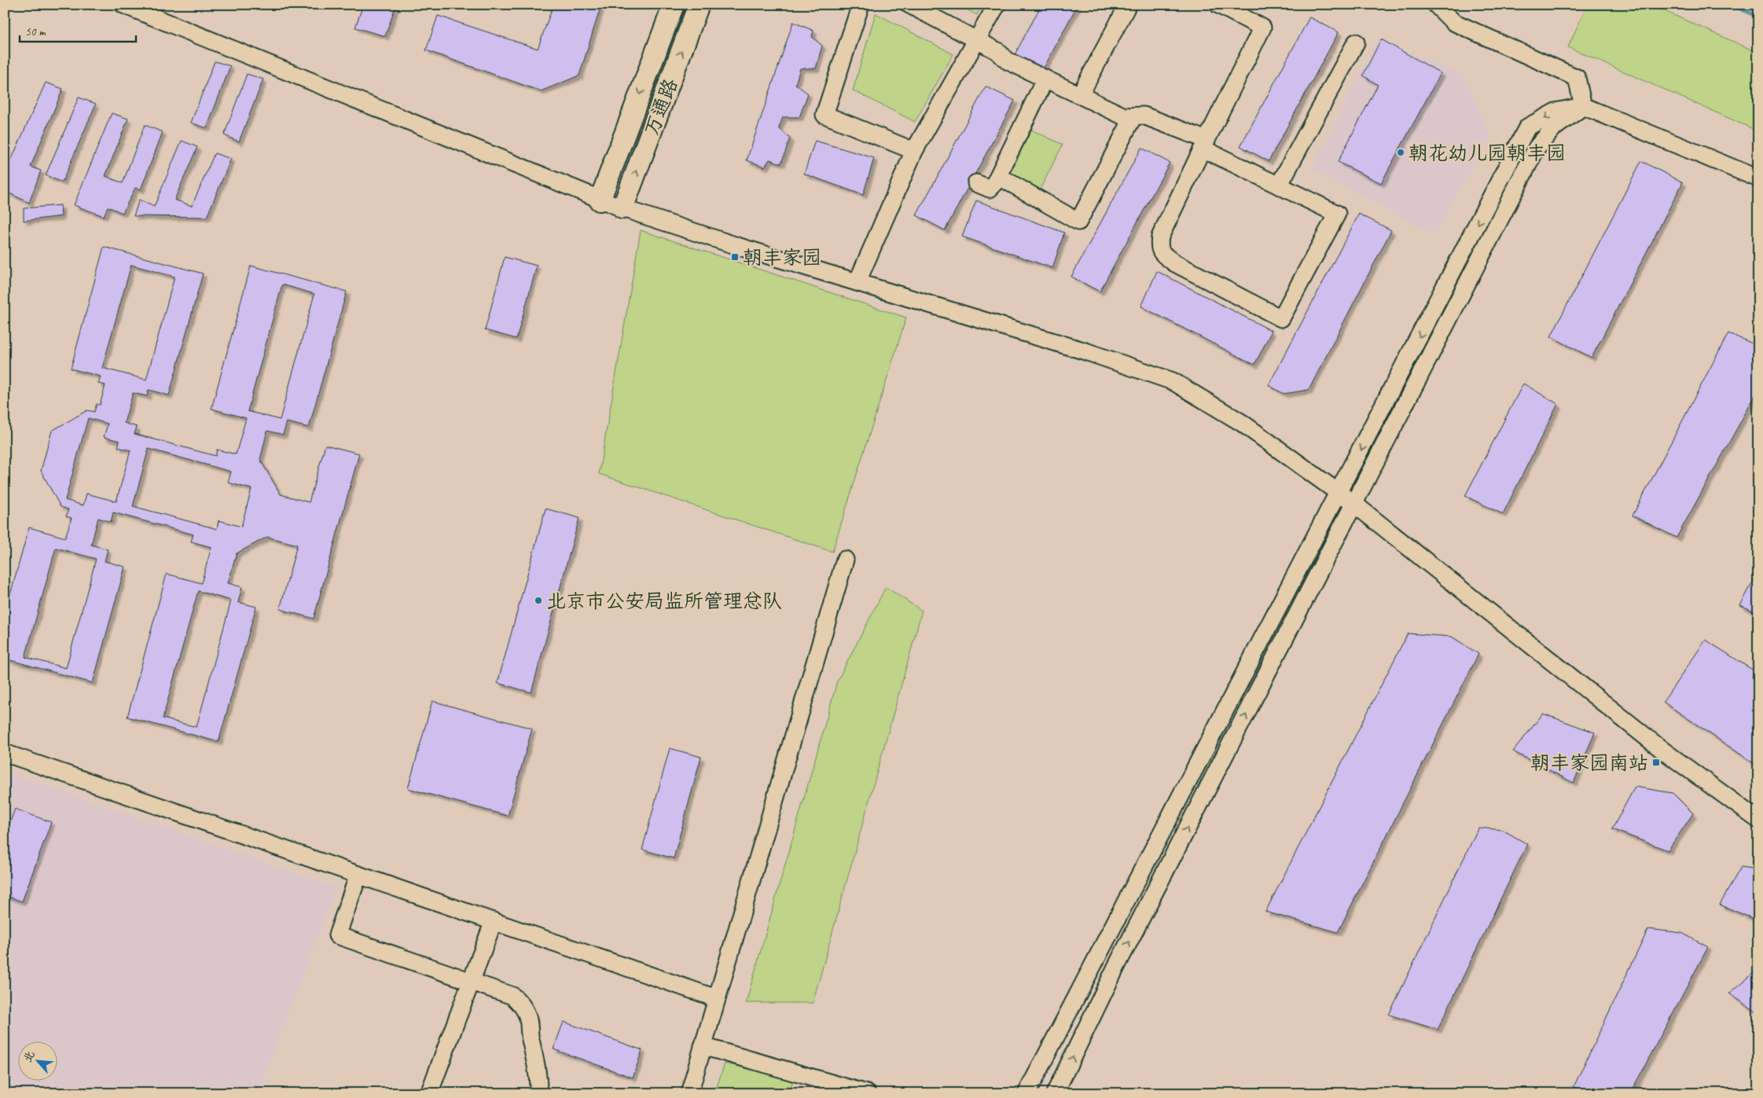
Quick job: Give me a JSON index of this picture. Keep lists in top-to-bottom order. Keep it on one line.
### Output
{"streets":{"main road":["万通路"]},"places":{"other":["朝花幼儿园朝丰园","北京市公安局监所管理总队"],"transit":["朝丰家园","朝丰家园南站"]},"scale_bar":"50 m","north":"top left"}
